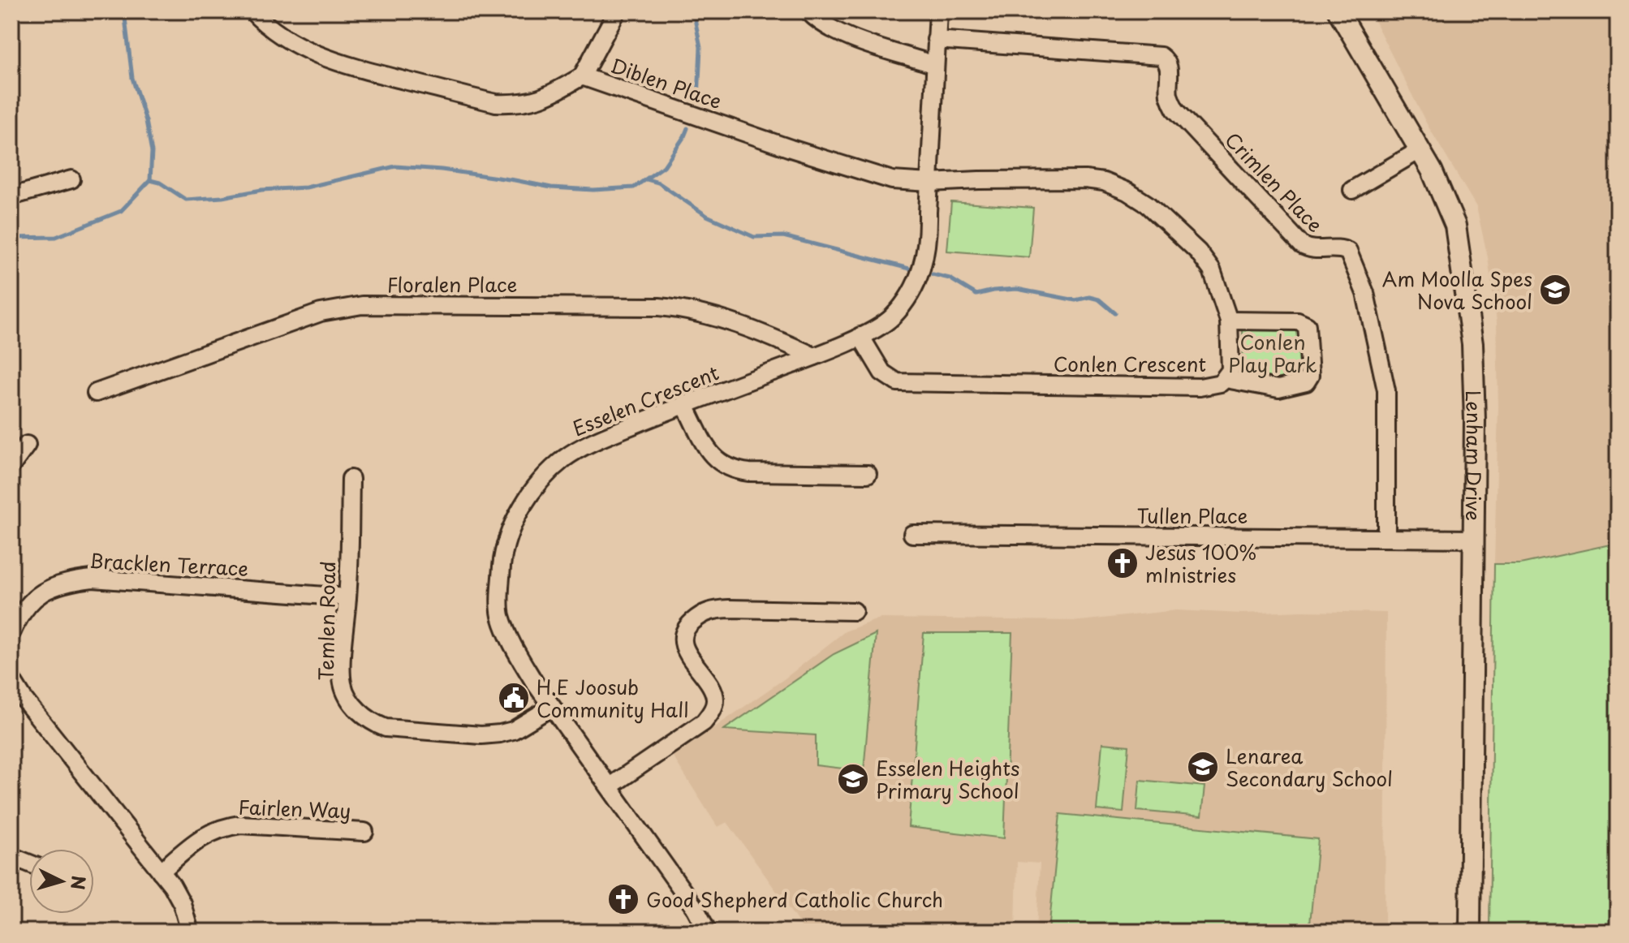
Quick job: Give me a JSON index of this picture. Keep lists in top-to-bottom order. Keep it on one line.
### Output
{"streets":{"street":["Diblen Place","Crimlen Place","Floralen Place","Conlen Crescent","Esselen Crescent","Lenham Drive","Tullen Place","Bracklen Terrace","Temlen Road","Fairlen Way"]},"crossings":[["Diblen Place","Conlen Crescent"],["Diblen Place","Esselen Crescent"],["Crimlen Place","Esselen Crescent"],["Crimlen Place","Tullen Place"],["Floralen Place","Esselen Crescent"],["Conlen Crescent","Esselen Crescent"],["Esselen Crescent","Temlen Road"],["Lenham Drive","Tullen Place"],["Bracklen Terrace","Temlen Road"]],"parks":["Conlen Play Park"],"places":{"school or university":["Am Moolla Spes Nova School","Lenarea Secondary School","Esselen Heights Primary School"],"church":["Jesus 100% mInistries","Good Shepherd Catholic Church"],"public building":["H.E Joosub Community Hall"]},"north":"right"}
